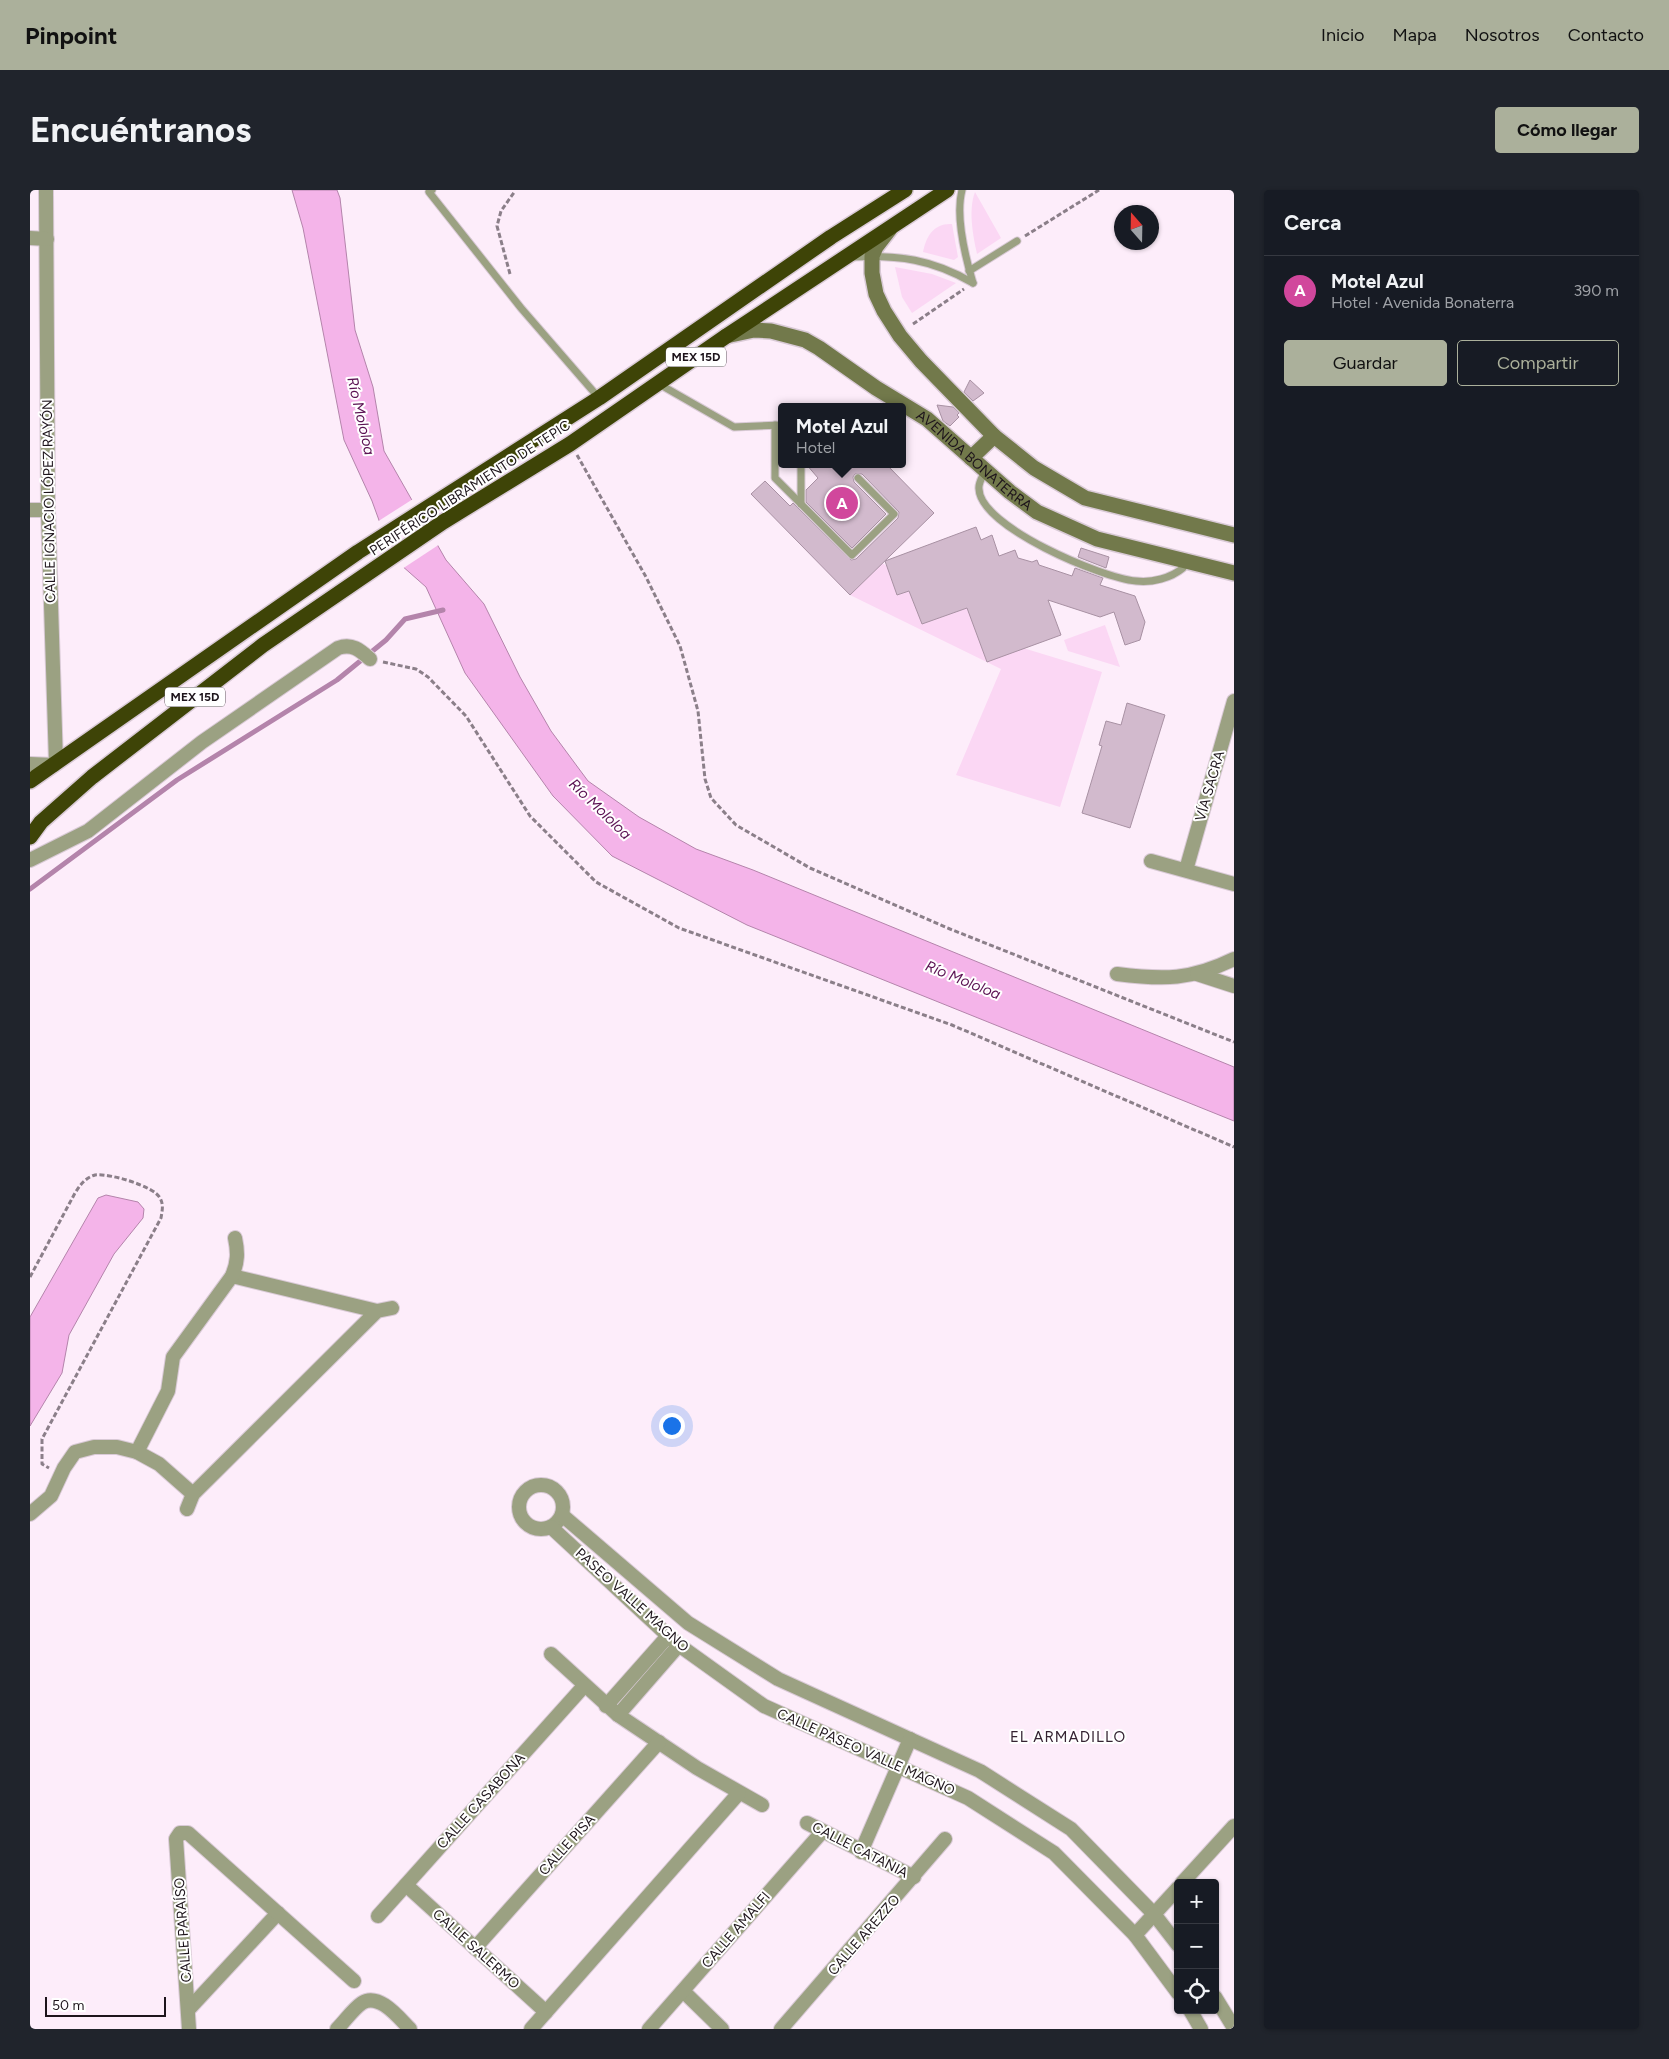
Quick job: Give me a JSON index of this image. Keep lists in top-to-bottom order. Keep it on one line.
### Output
{"streets":{"highway":["MEX 15D","PERIFÉRICO LIBRAMIENTO DE TEPIC"],"street":["AVENIDA BONATERRA","CALLE IGNACIO LÓPEZ RAYÓN","VÍA SACRA","PASEO VALLE MAGNO","CALLE PASEO VALLE MAGNO","CALLE CASABONA","CALLE PISA","CALLE CATANIA","CALLE PARAÍSO","CALLE AMALFI","CALLE AREZZO","CALLE SALERMO"]},"crossings":[["AVENIDA BONATERRA","PERIFÉRICO LIBRAMIENTO DE TEPIC"],["PERIFÉRICO LIBRAMIENTO DE TEPIC","CALLE IGNACIO LÓPEZ RAYÓN"],["PASEO VALLE MAGNO","CALLE PASEO VALLE MAGNO"],["CALLE CASABONA","CALLE SALERMO"],["CALLE PISA","CALLE SALERMO"],["CALLE CATANIA","CALLE AMALFI"],["CALLE CATANIA","CALLE AREZZO"]],"districts":["EL ARMADILLO"],"water":["Río Mololoa"],"scale_bar":"50 m","north":"top","page":{"header":"Pinpoint","nav":["Inicio","Mapa","Nosotros","Contacto"],"buttons":["Cómo llegar",["Guardar","Compartir"]],"title":"Encuéntranos","heading":"Cerca","list":[{"mark":"A","name":"Motel Azul","note":"Hotel · Avenida Bonaterra","value":"390 m"}],"popup":["Motel Azul","Hotel"],"pins":"A","map_buttons":["+","−"],"scale":"50 m"}}
